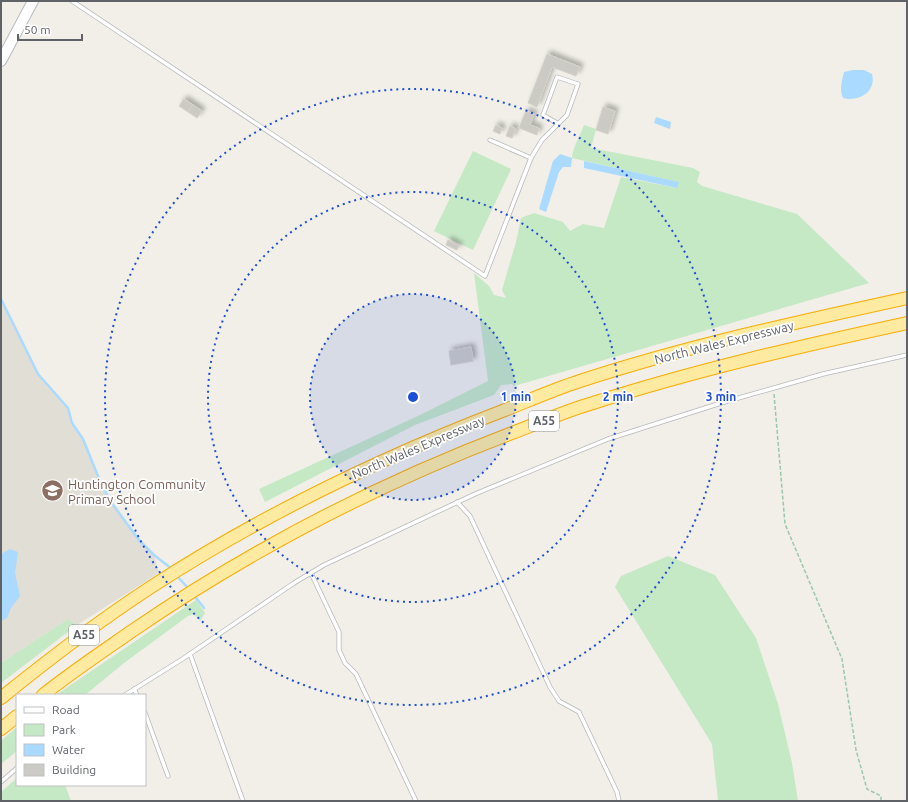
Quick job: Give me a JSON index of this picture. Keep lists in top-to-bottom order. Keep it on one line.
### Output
{"streets":{"highway":["North Wales Expressway","A55"]},"places":{"school or university":["Huntington Community Primary School"]},"legend":["Road","Park","Water","Building"],"scale_bar":"50 m","rings":["1 min","2 min","3 min"]}
